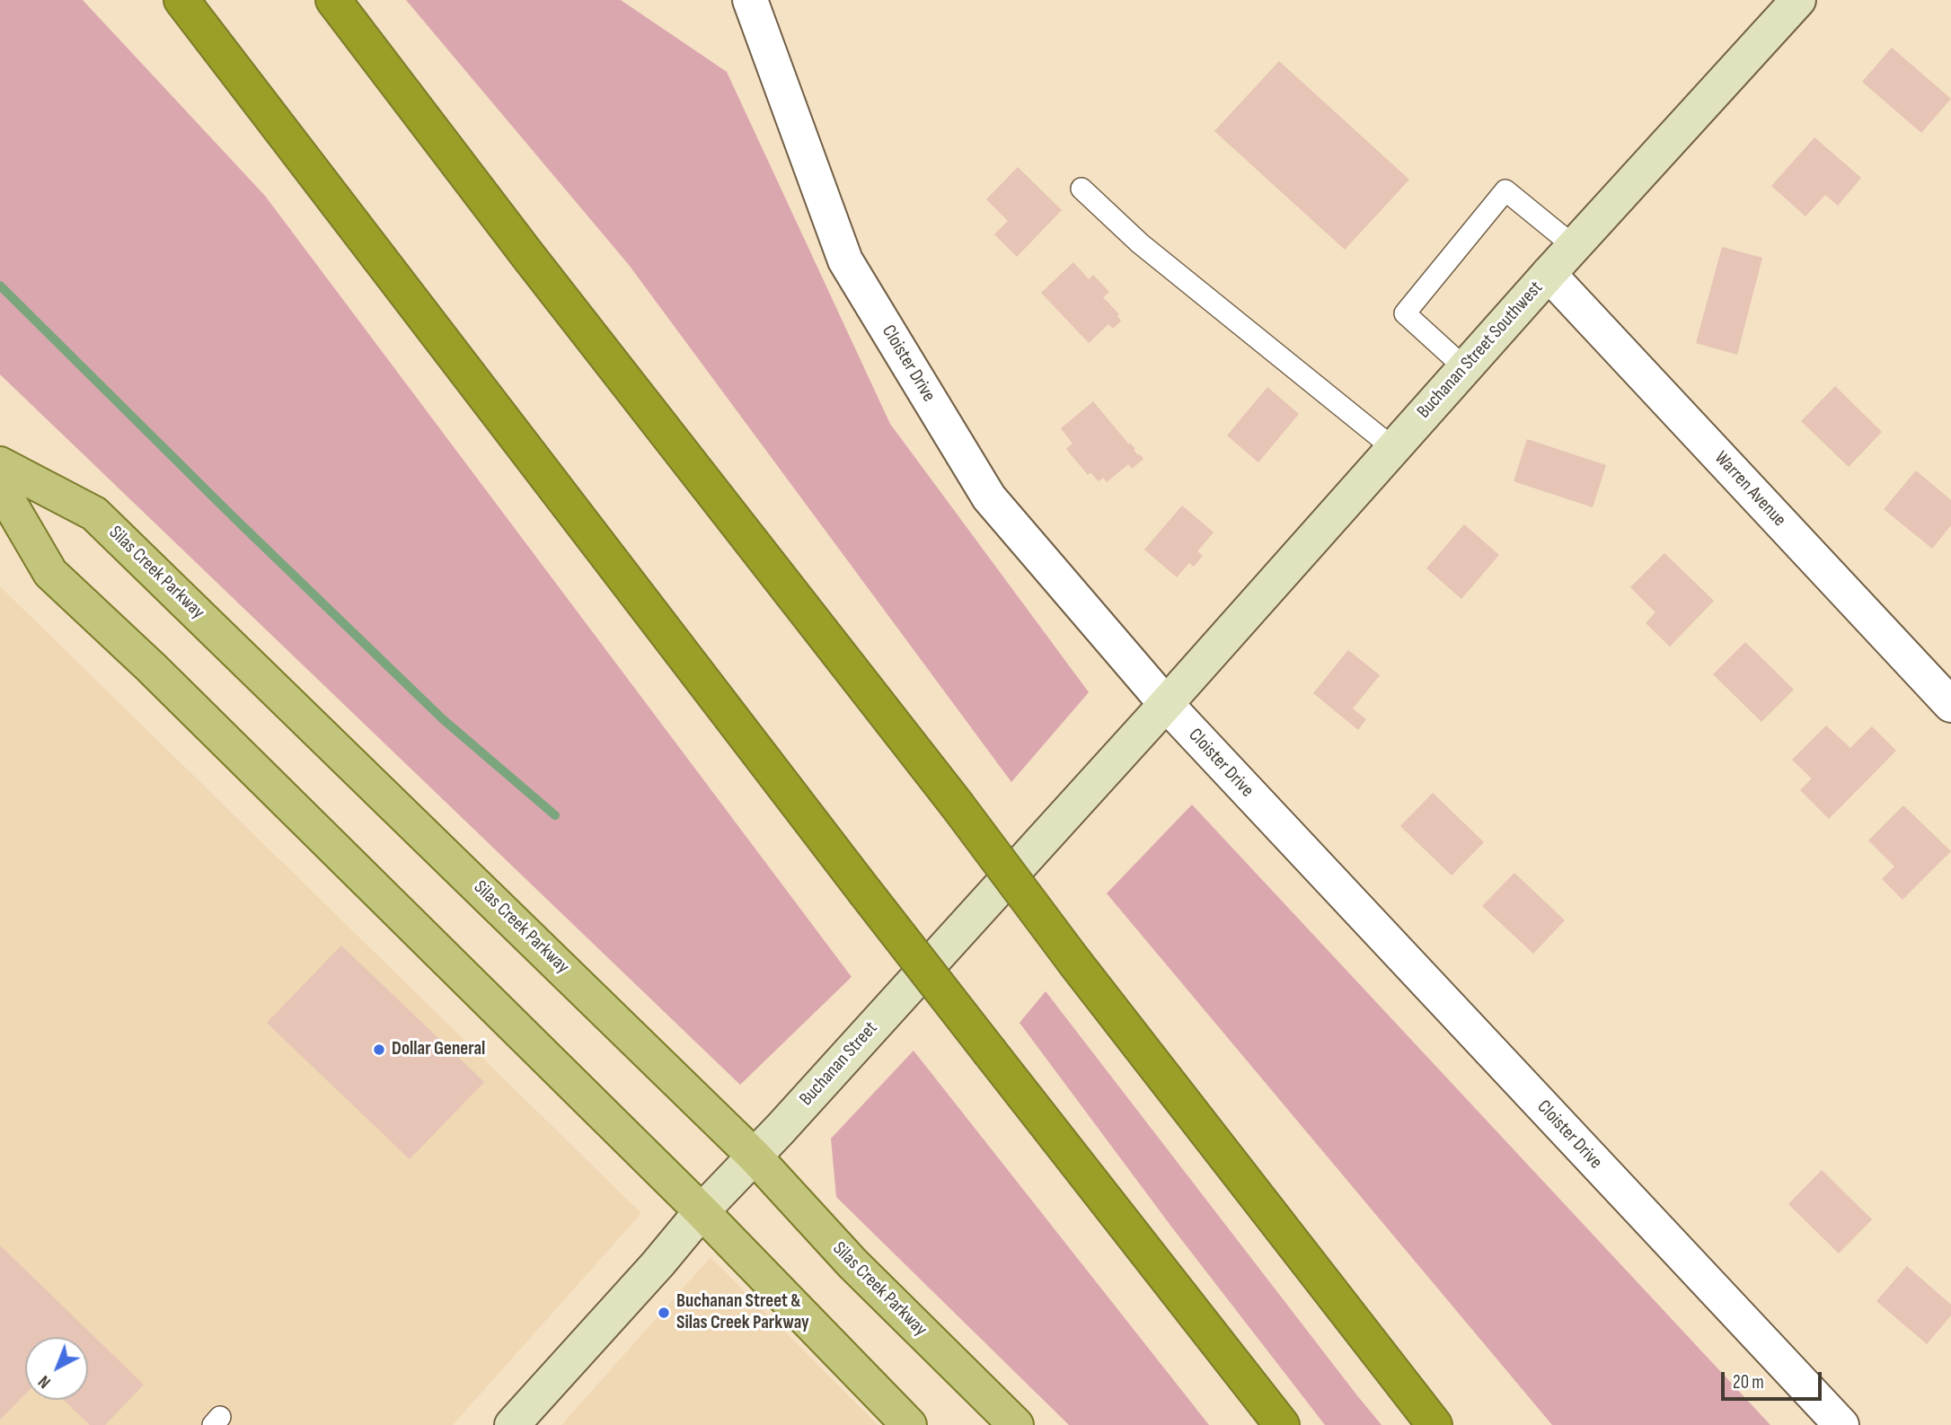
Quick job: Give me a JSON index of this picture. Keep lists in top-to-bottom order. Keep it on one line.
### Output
{"streets":{"main road":["Silas Creek Parkway"],"street":["Buchanan Street Southwest","Cloister Drive","Warren Avenue","Buchanan Street"]},"crossings":[["Buchanan Street Southwest","Cloister Drive"],["Buchanan Street Southwest","Warren Avenue"],["Buchanan Street Southwest","Buchanan Street"],["Cloister Drive","Buchanan Street"],["Silas Creek Parkway","Buchanan Street"]],"places":["Dollar General","Buchanan Street & Silas Creek Parkway"],"scale_bar":"20 m","north":"bottom left"}
